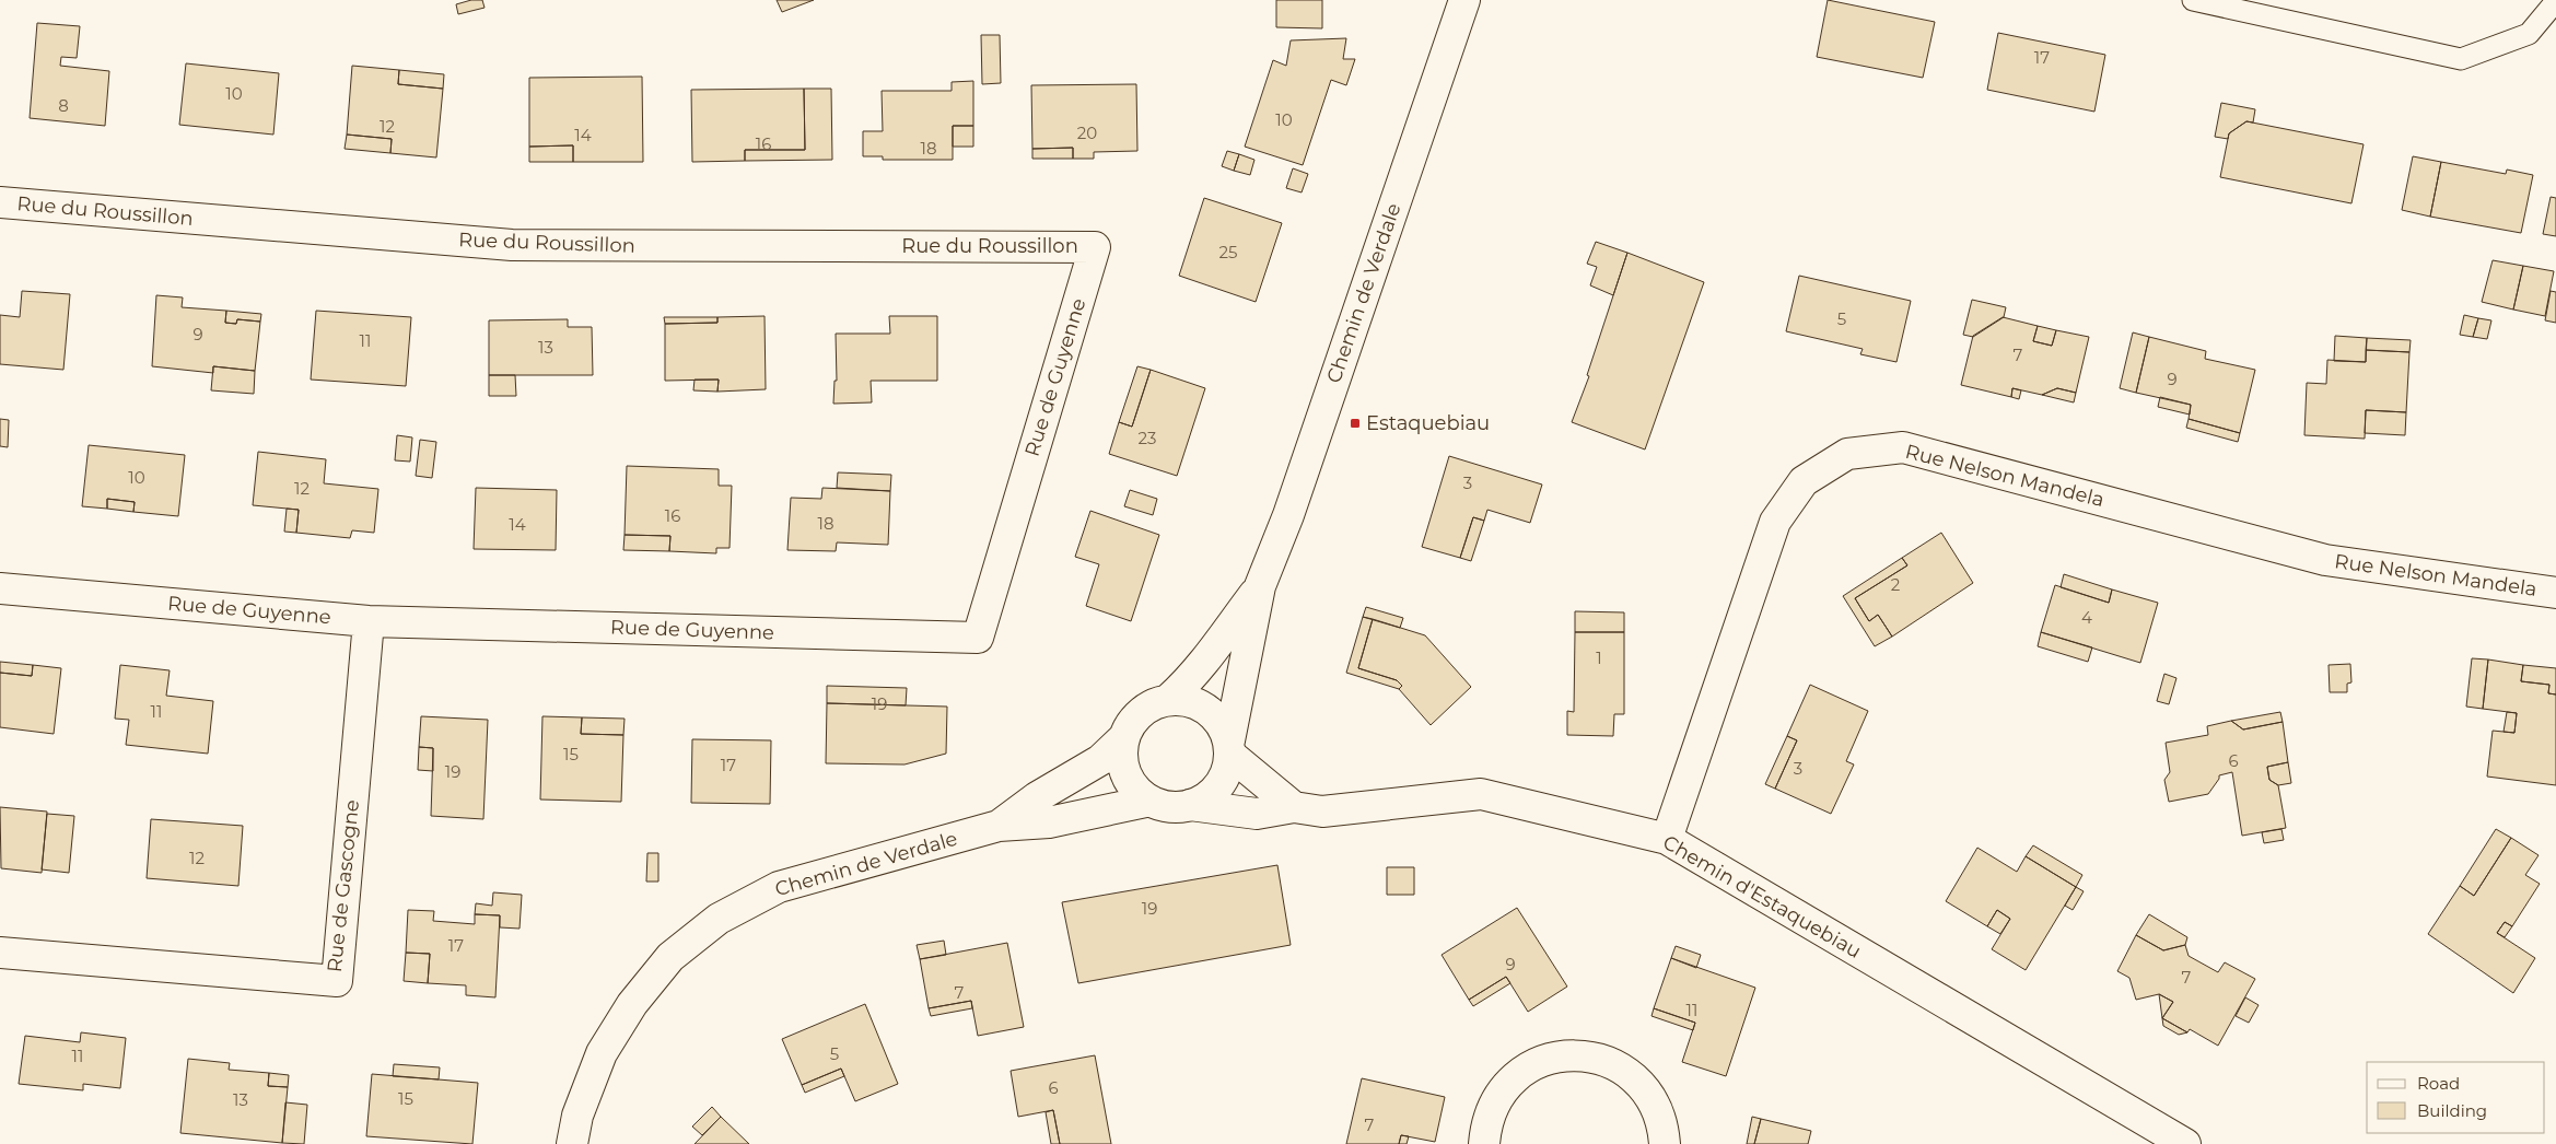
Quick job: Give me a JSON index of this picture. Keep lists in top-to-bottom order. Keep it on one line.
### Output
{"streets":{"street":["Rue du Roussillon","Chemin de Verdale","Rue de Guyenne","Rue Nelson Mandela","Rue de Gascogne","Chemin d'Estaquebiau"]},"crossings":[["Rue du Roussillon","Rue de Guyenne"],["Chemin de Verdale","Chemin d'Estaquebiau"],["Rue de Guyenne","Rue de Gascogne"],["Rue Nelson Mandela","Chemin d'Estaquebiau"]],"places":{"transit":["Estaquebiau"]},"house_numbers":["17","10","8","10","12","20","14","16","18","25","5","9","11","13","7","9","23","10","3","12","16","18","14","2","4","1","19","11","15","6","17","3","19","12","19","17","9","7","7","11","5","11","6","15","13","7"],"legend":["Road","Building"]}
